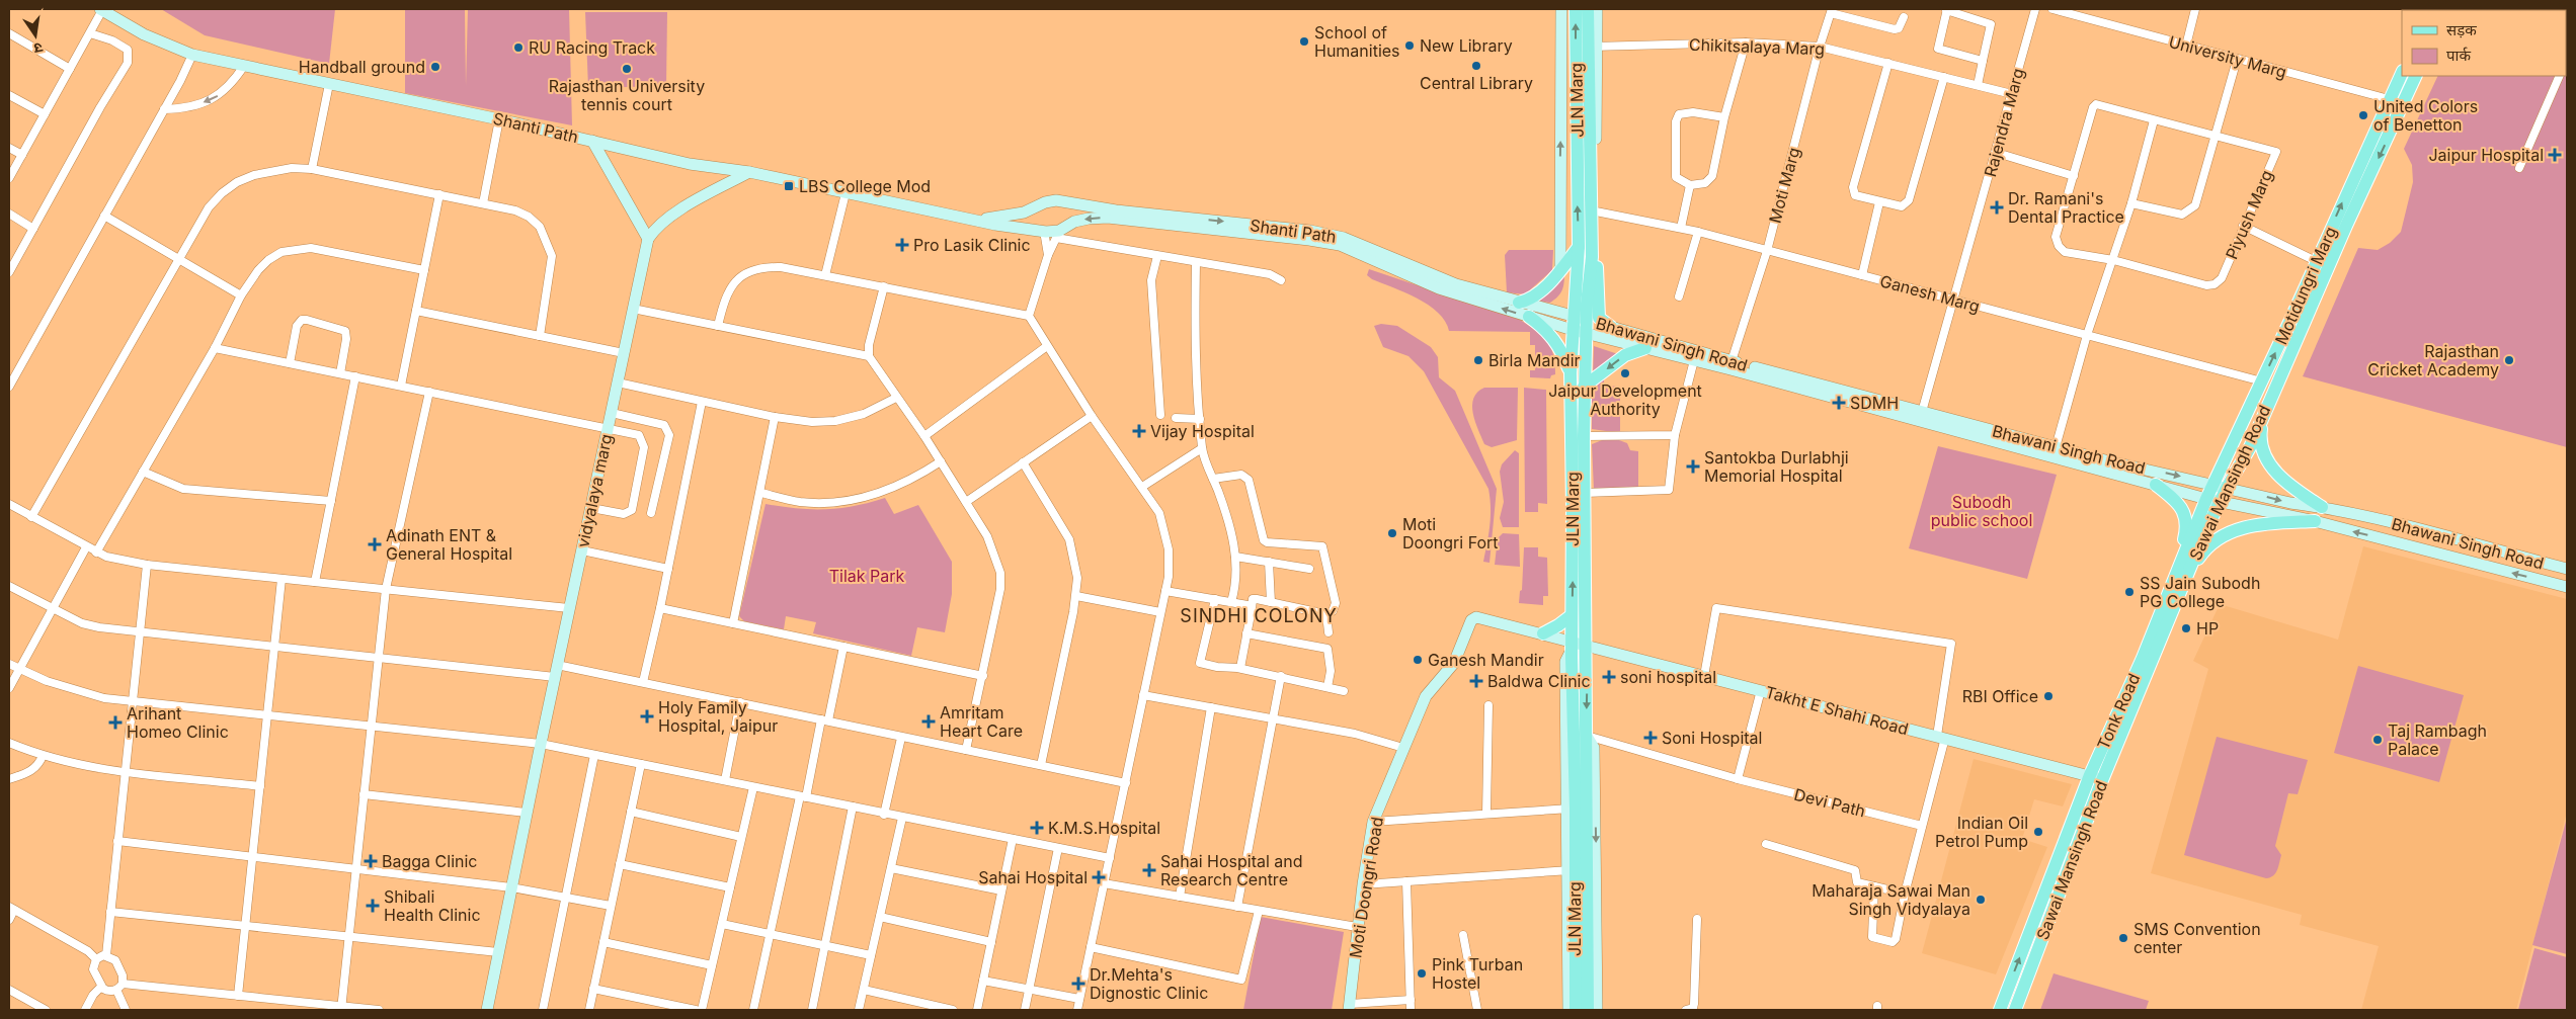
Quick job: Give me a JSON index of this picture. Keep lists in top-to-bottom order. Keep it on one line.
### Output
{"streets":{"main road":["JLN Marg","Shanti Path","Motidungri Marg","Bhawani Singh Road","Sawai Mansingh Road","vidyalaya marg","Takht E Shahi Road","Moti Doongri Road"],"street":["Chikitsalaya Marg","University Marg","Rajendra Marg","Moti Marg","Piyush Marg","Ganesh Marg","Devi Path"]},"crossings":[["Chikitsalaya Marg","JLN Marg"],["Chikitsalaya Marg","Rajendra Marg"],["Chikitsalaya Marg","Moti Marg"],["University Marg","Motidungri Marg"],["University Marg","Sawai Mansingh Road"],["JLN Marg","Shanti Path"],["JLN Marg","Ganesh Marg"],["JLN Marg","Bhawani Singh Road"],["JLN Marg","Takht E Shahi Road"],["JLN Marg","Devi Path"],["JLN Marg","Moti Doongri Road"],["Rajendra Marg","Ganesh Marg"],["Rajendra Marg","Bhawani Singh Road"],["Shanti Path","Bhawani Singh Road"],["Moti Marg","Ganesh Marg"],["Moti Marg","Bhawani Singh Road"],["Motidungri Marg","Ganesh Marg"],["Motidungri Marg","Bhawani Singh Road"],["Motidungri Marg","Sawai Mansingh Road"],["Bhawani Singh Road","Sawai Mansingh Road"],["Sawai Mansingh Road","Takht E Shahi Road"],["Takht E Shahi Road","Moti Doongri Road"]],"one_way":["Motidungri Marg"],"districts":["SINDHI COLONY"],"parks":["Subodh public school","Tilak Park"],"places":{"other":["School of Humanities","New Library","RU Racing Track","Central Library","Handball ground","Rajasthan University tennis court","United Colors of Benetton","Birla Mandir","Rajasthan Cricket Academy","Jaipur Development Authority","Moti Doongri Fort","SS Jain Subodh PG College","HP","Ganesh Mandir","RBI Office","Taj Rambagh Palace","Indian Oil Petrol Pump","Maharaja Sawai Man Singh Vidyalaya","SMS Convention center","Pink Turban Hostel"],"health":["Jaipur Hospital","Dr. Ramani's Dental Practice","Pro Lasik Clinic","SDMH","Vijay Hospital","Santokba Durlabhji Memorial Hospital","Adinath ENT & General Hospital","soni hospital","Baldwa Clinic","Holy Family Hospital, Jaipur","Amritam Heart Care","Arihant Homeo Clinic","Soni Hospital","K.M.S.Hospital","Bagga Clinic","Sahai Hospital and Research Centre","Sahai Hospital","Shibali Health Clinic","Dr.Mehta's Dignostic Clinic"],"transit":["LBS College Mod"]},"legend":["सड़क","पार्क"],"north":"bottom"}
